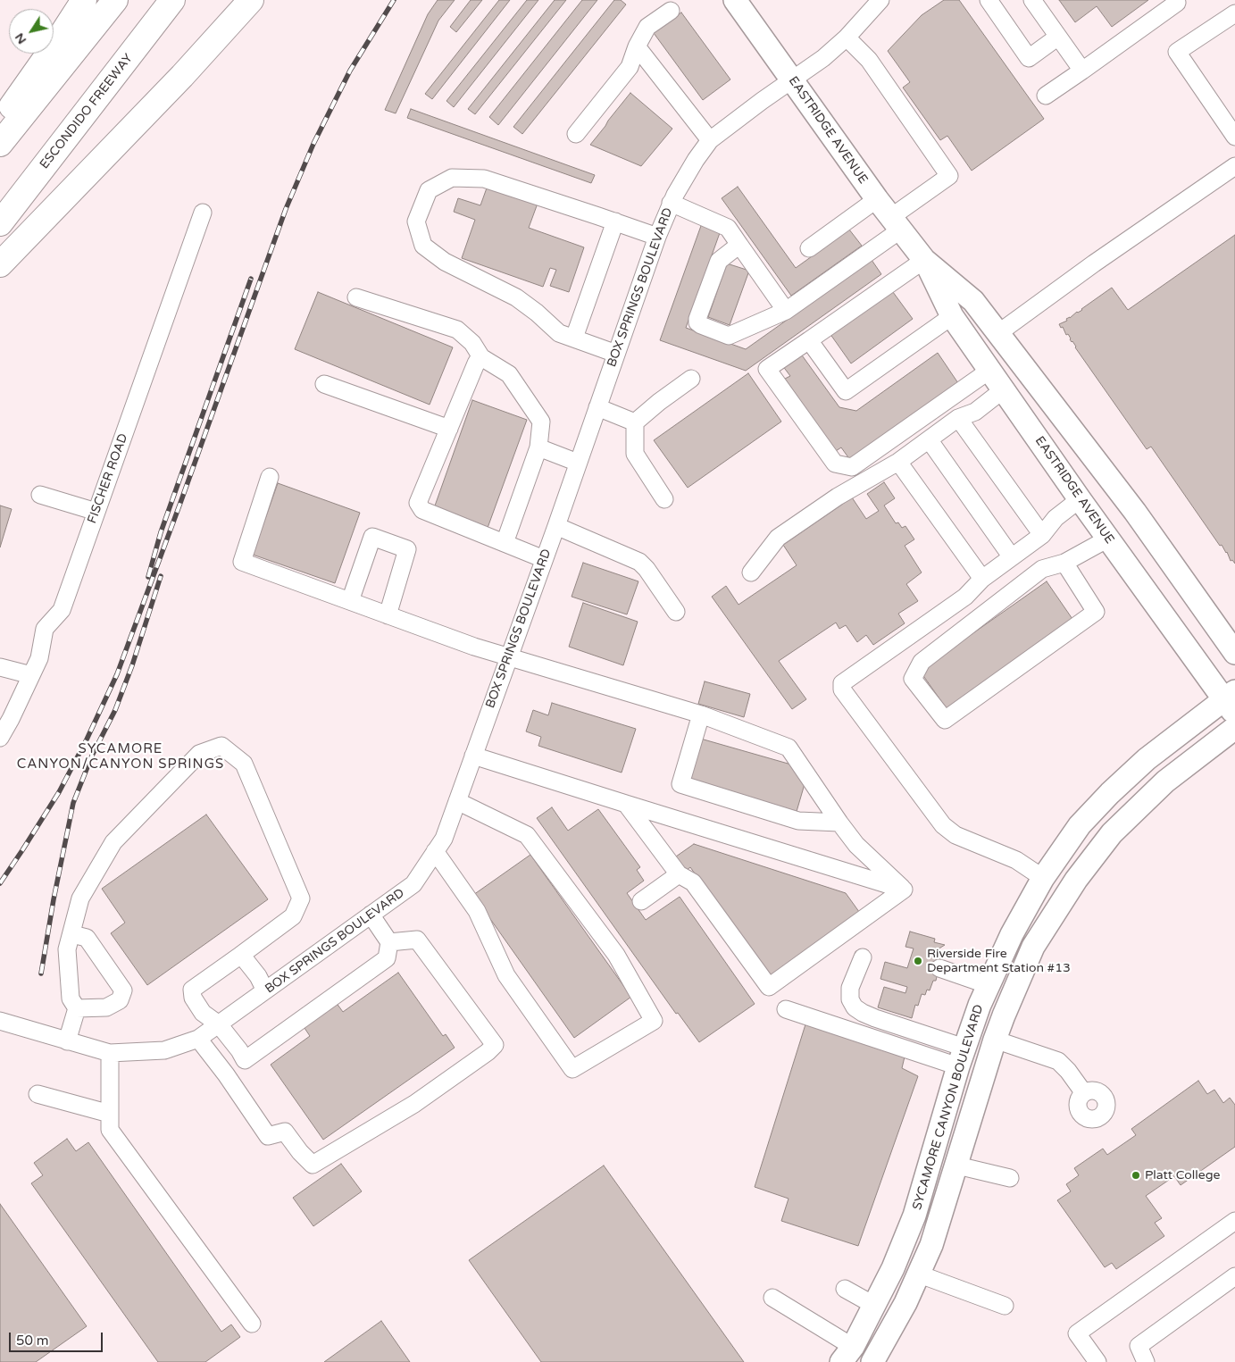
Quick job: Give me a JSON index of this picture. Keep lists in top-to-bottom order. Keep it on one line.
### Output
{"streets":{"highway":["ESCONDIDO FREEWAY"],"main road":["EASTRIDGE AVENUE","SYCAMORE CANYON BOULEVARD"],"street":["BOX SPRINGS BOULEVARD","FISCHER ROAD"]},"crossings":[["EASTRIDGE AVENUE","BOX SPRINGS BOULEVARD"],["EASTRIDGE AVENUE","SYCAMORE CANYON BOULEVARD"]],"districts":["SYCAMORE CANYON/CANYON SPRINGS"],"places":["Riverside Fire Department Station #13","Platt College"],"scale_bar":"50 m","north":"bottom left"}
